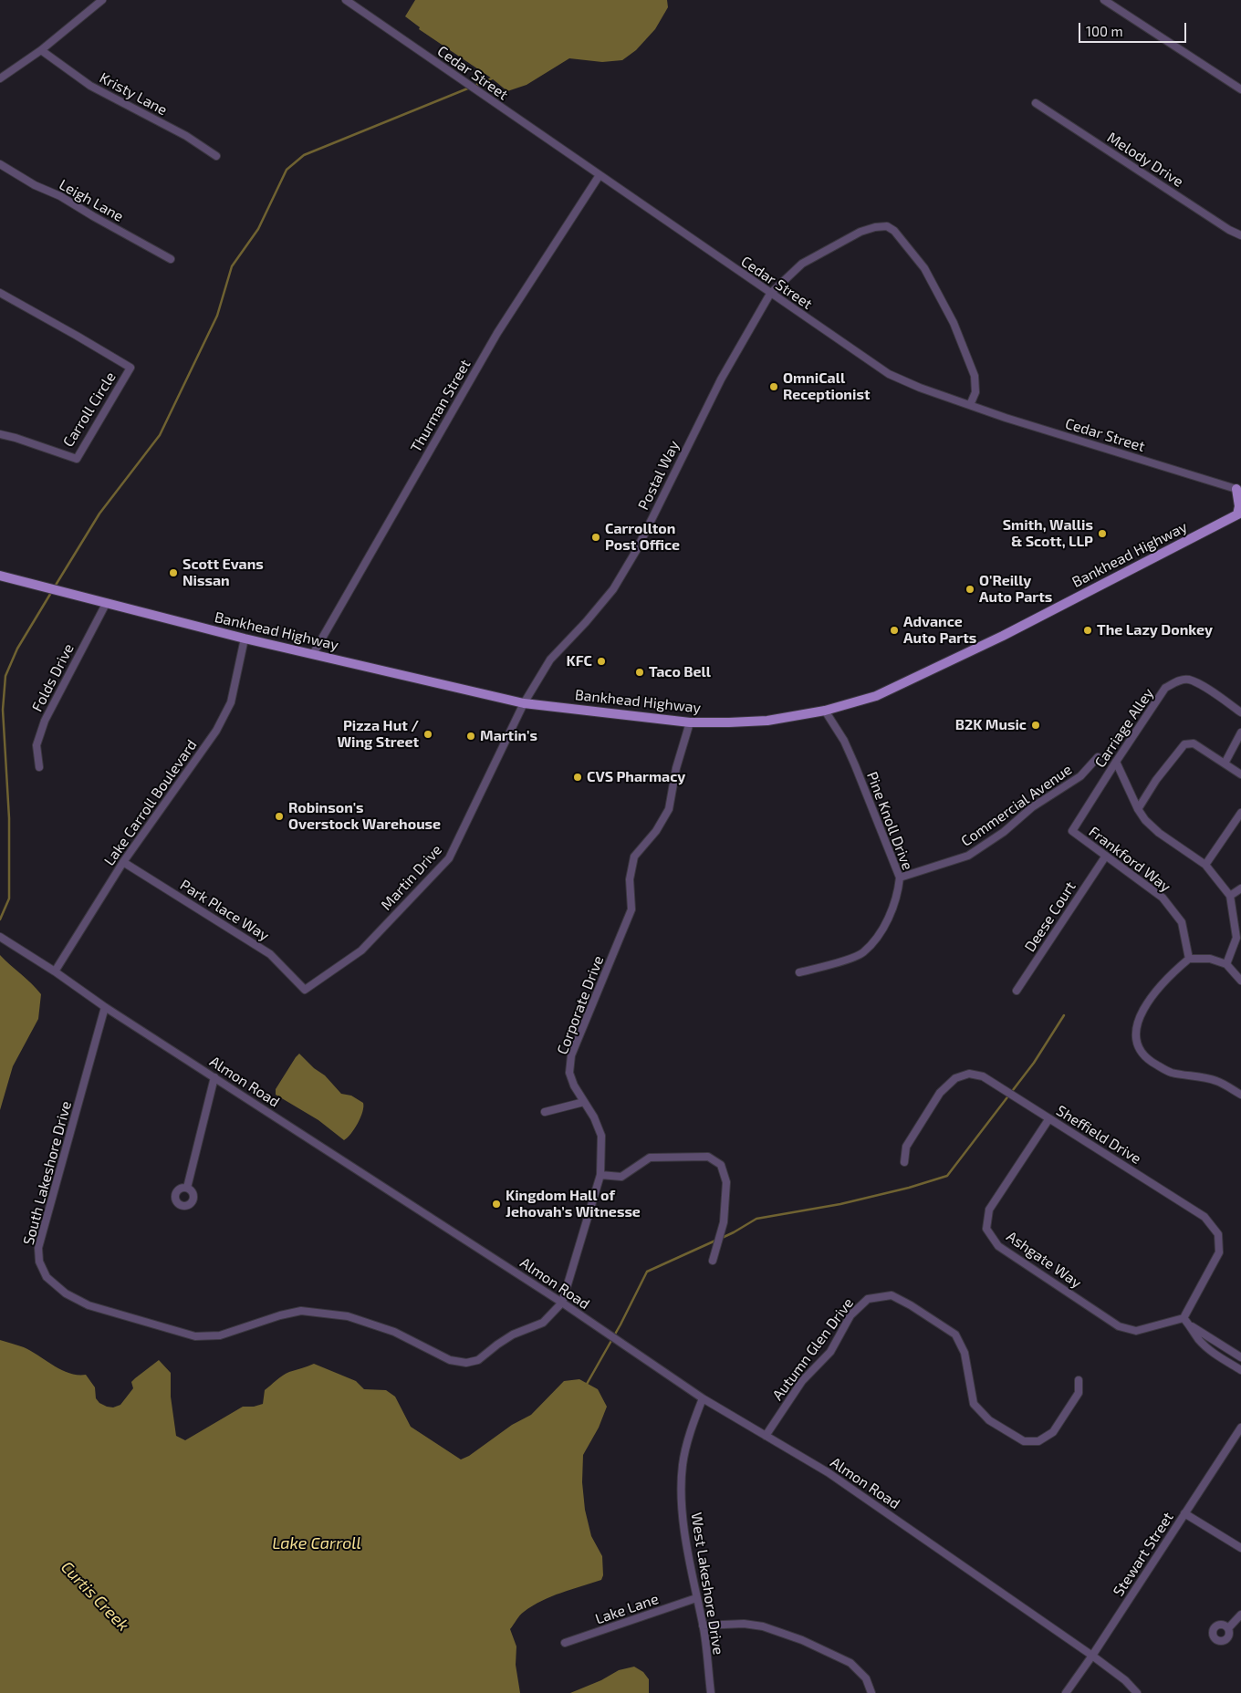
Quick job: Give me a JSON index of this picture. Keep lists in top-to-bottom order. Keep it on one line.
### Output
{"streets":{"main road":["Bankhead Highway"],"street":["Cedar Street","Kristy Lane","Melody Drive","Leigh Lane","Thurman Street","Carroll Circle","Postal Way","Folds Drive","Carriage Alley","Lake Carroll Boulevard","Commercial Avenue","Pine Knoll Drive","Frankford Way","Martin Drive","Park Place Way","Deese Court","Corporate Drive","Almon Road","Sheffield Drive","South Lakeshore Drive","Ashgate Way","Autumn Glen Drive","Stewart Street","West Lakeshore Drive","Lake Lane"]},"crossings":[["Cedar Street","Thurman Street"],["Cedar Street","Postal Way"],["Thurman Street","Bankhead Highway"],["Postal Way","Bankhead Highway"],["Postal Way","Martin Drive"],["Bankhead Highway","Folds Drive"],["Bankhead Highway","Lake Carroll Boulevard"],["Bankhead Highway","Pine Knoll Drive"],["Bankhead Highway","Martin Drive"],["Bankhead Highway","Corporate Drive"],["Carriage Alley","Frankford Way"],["Lake Carroll Boulevard","Park Place Way"],["Lake Carroll Boulevard","Almon Road"],["Commercial Avenue","Pine Knoll Drive"],["Frankford Way","Deese Court"],["Martin Drive","Park Place Way"],["Corporate Drive","Almon Road"],["Corporate Drive","South Lakeshore Drive"],["Almon Road","South Lakeshore Drive"],["Almon Road","Autumn Glen Drive"],["Almon Road","Stewart Street"],["Almon Road","West Lakeshore Drive"],["Sheffield Drive","Ashgate Way"],["West Lakeshore Drive","Lake Lane"]],"water":["Lake Carroll","Curtis Creek"],"places":["OmniCall Receptionist","Smith, Wallis & Scott, LLP","Carrollton Post Office","Scott Evans Nissan","O'Reilly Auto Parts","Advance Auto Parts","The Lazy Donkey","KFC","Taco Bell","B2K Music","Pizza Hut / Wing Street","Martin's","CVS Pharmacy","Robinson's Overstock Warehouse","Kingdom Hall of Jehovah’s Witnesse"],"scale_bar":"100 m"}
